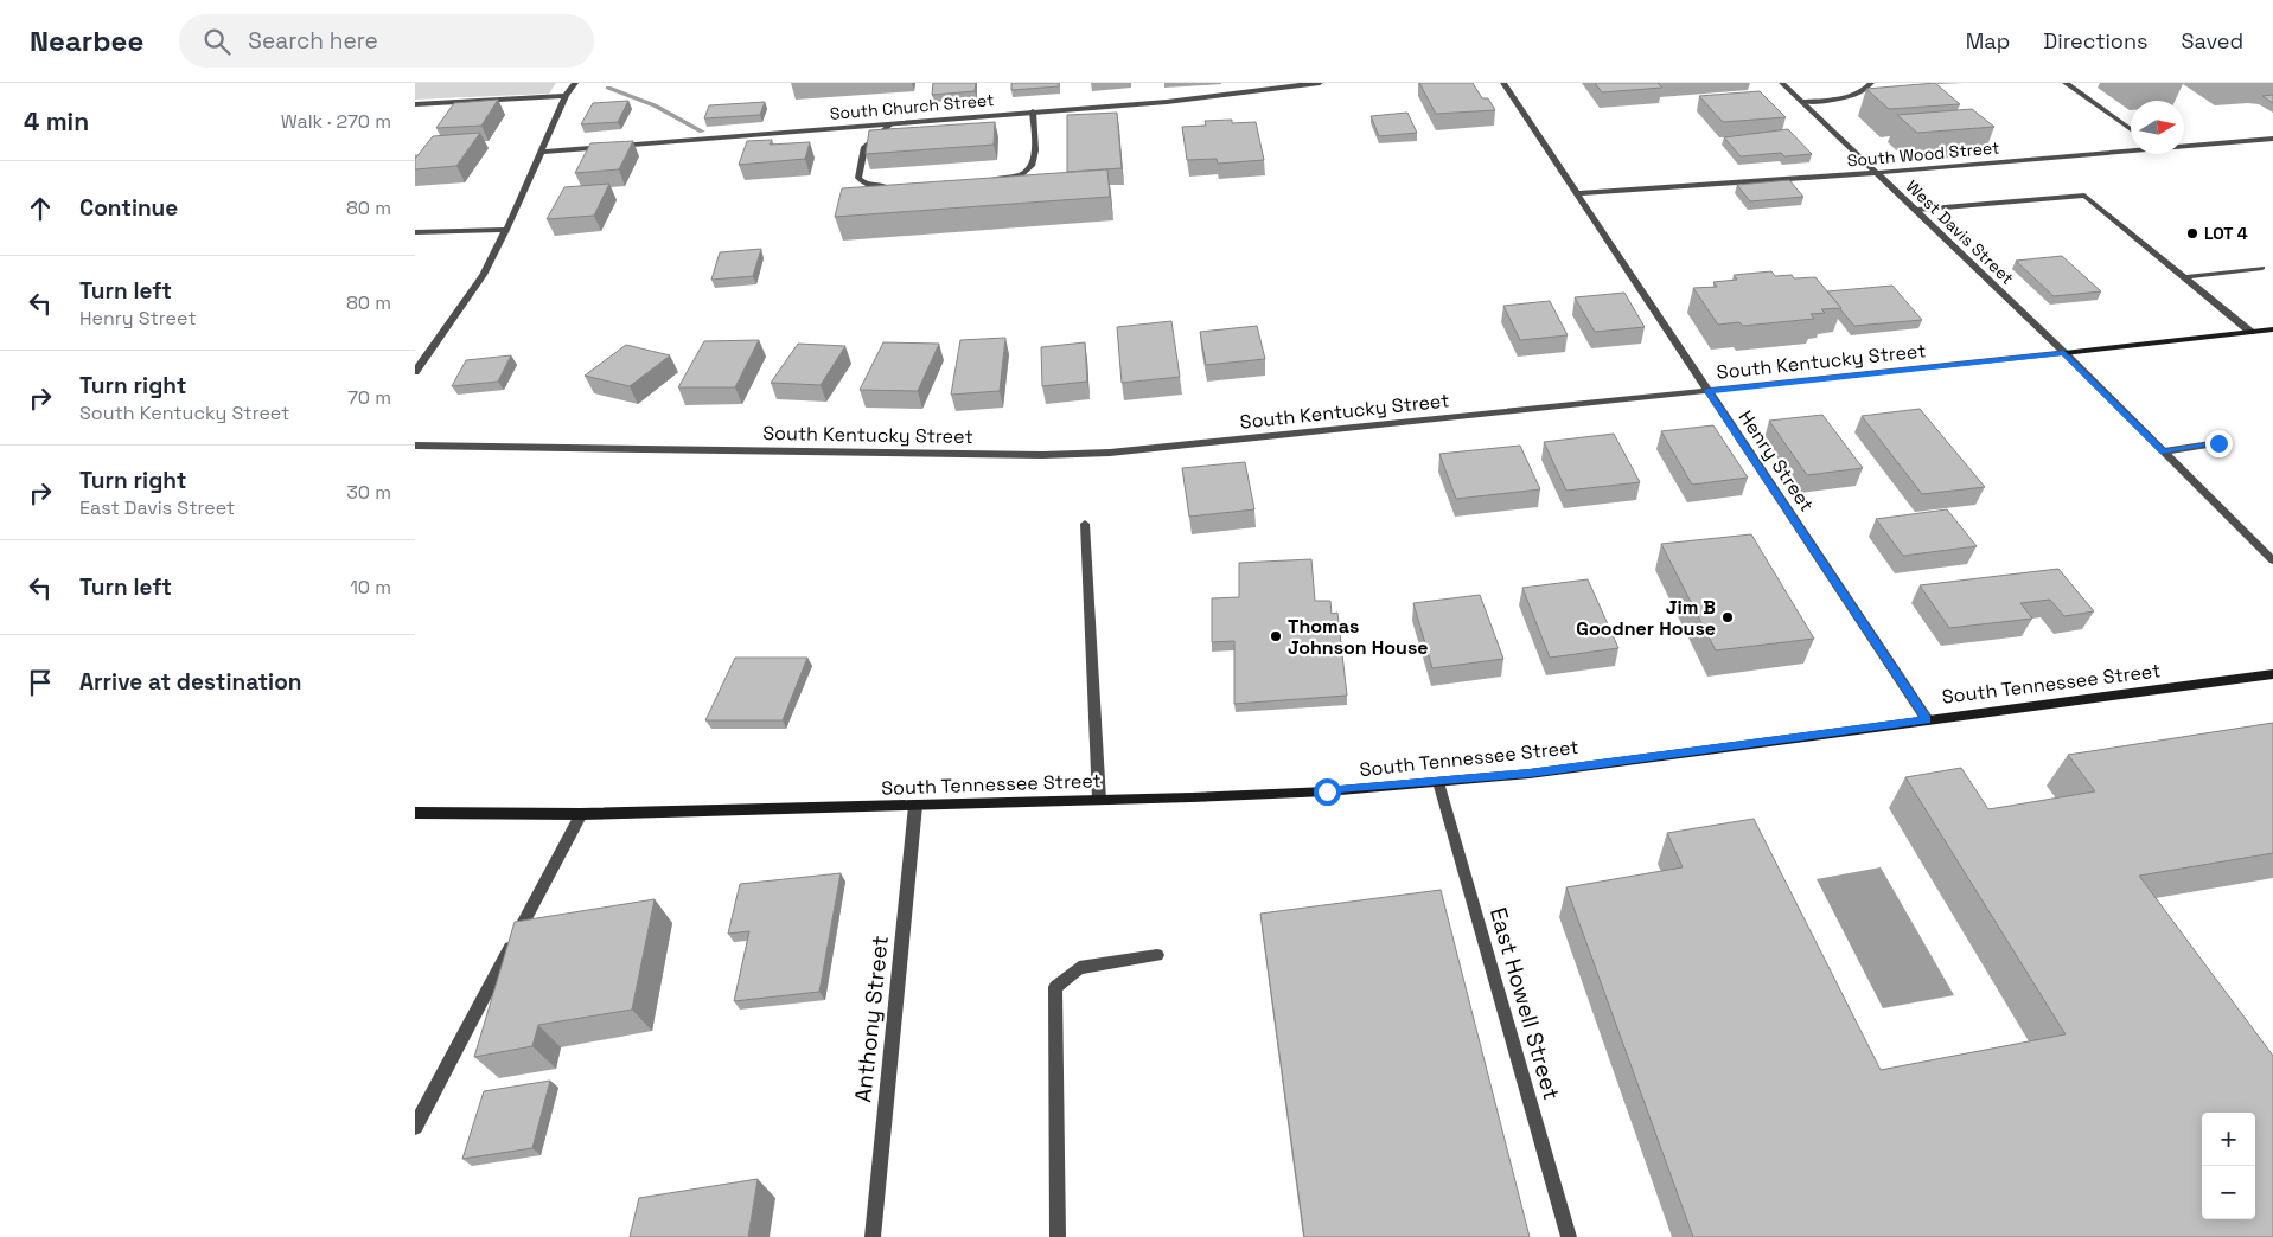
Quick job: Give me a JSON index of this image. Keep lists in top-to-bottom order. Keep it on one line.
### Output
{"streets":{"street":["South Church Street","South Wood Street","West Davis Street","South Kentucky Street","Henry Street","South Tennessee Street","East Howell Street","Anthony Street"]},"crossings":[["South Wood Street","West Davis Street"],["South Wood Street","Henry Street"],["West Davis Street","South Kentucky Street"],["South Kentucky Street","Henry Street"],["Henry Street","South Tennessee Street"],["South Tennessee Street","East Howell Street"],["South Tennessee Street","Anthony Street"]],"places":["LOT 4","Jim B Goodner House","Thomas Johnson House"],"north":"right","page":{"header":"Nearbee","search":"Search here","nav":["Map","Directions","Saved"],"heading":["4 min","Walk · 270 m"],"list":[["Continue","80 m"],["Turn left","Henry Street","80 m"],["Turn right","South Kentucky Street","70 m"],["Turn right","East Davis Street","30 m"],["Turn left","10 m"],"Arrive at destination"],"map_buttons":["+","−"]}}
